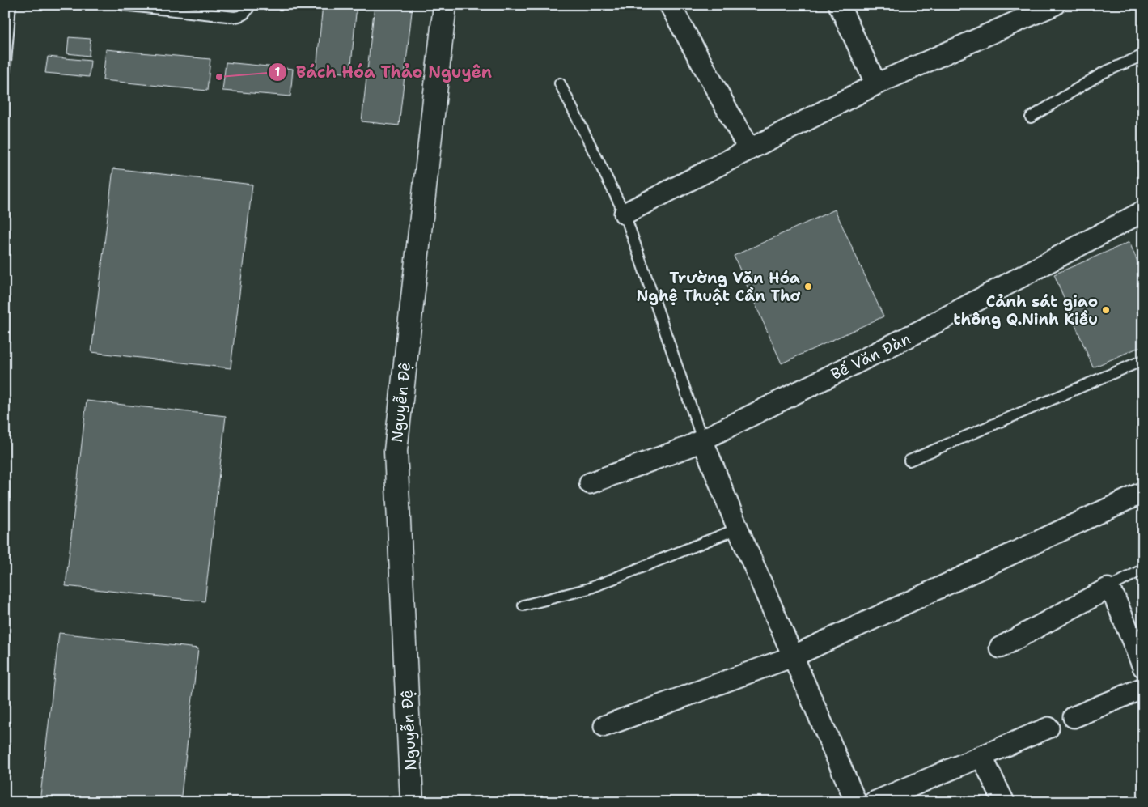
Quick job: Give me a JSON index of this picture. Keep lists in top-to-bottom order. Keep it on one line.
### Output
{"streets":{"street":["Bế Văn Đàn","Nguyễn Đệ"]},"places":["Bách Hóa Thảo Nguyên","Trường Văn Hóa Nghệ Thuật Cần Thơ","Cảnh sát giao thông Q.Ninh Kiều"]}
